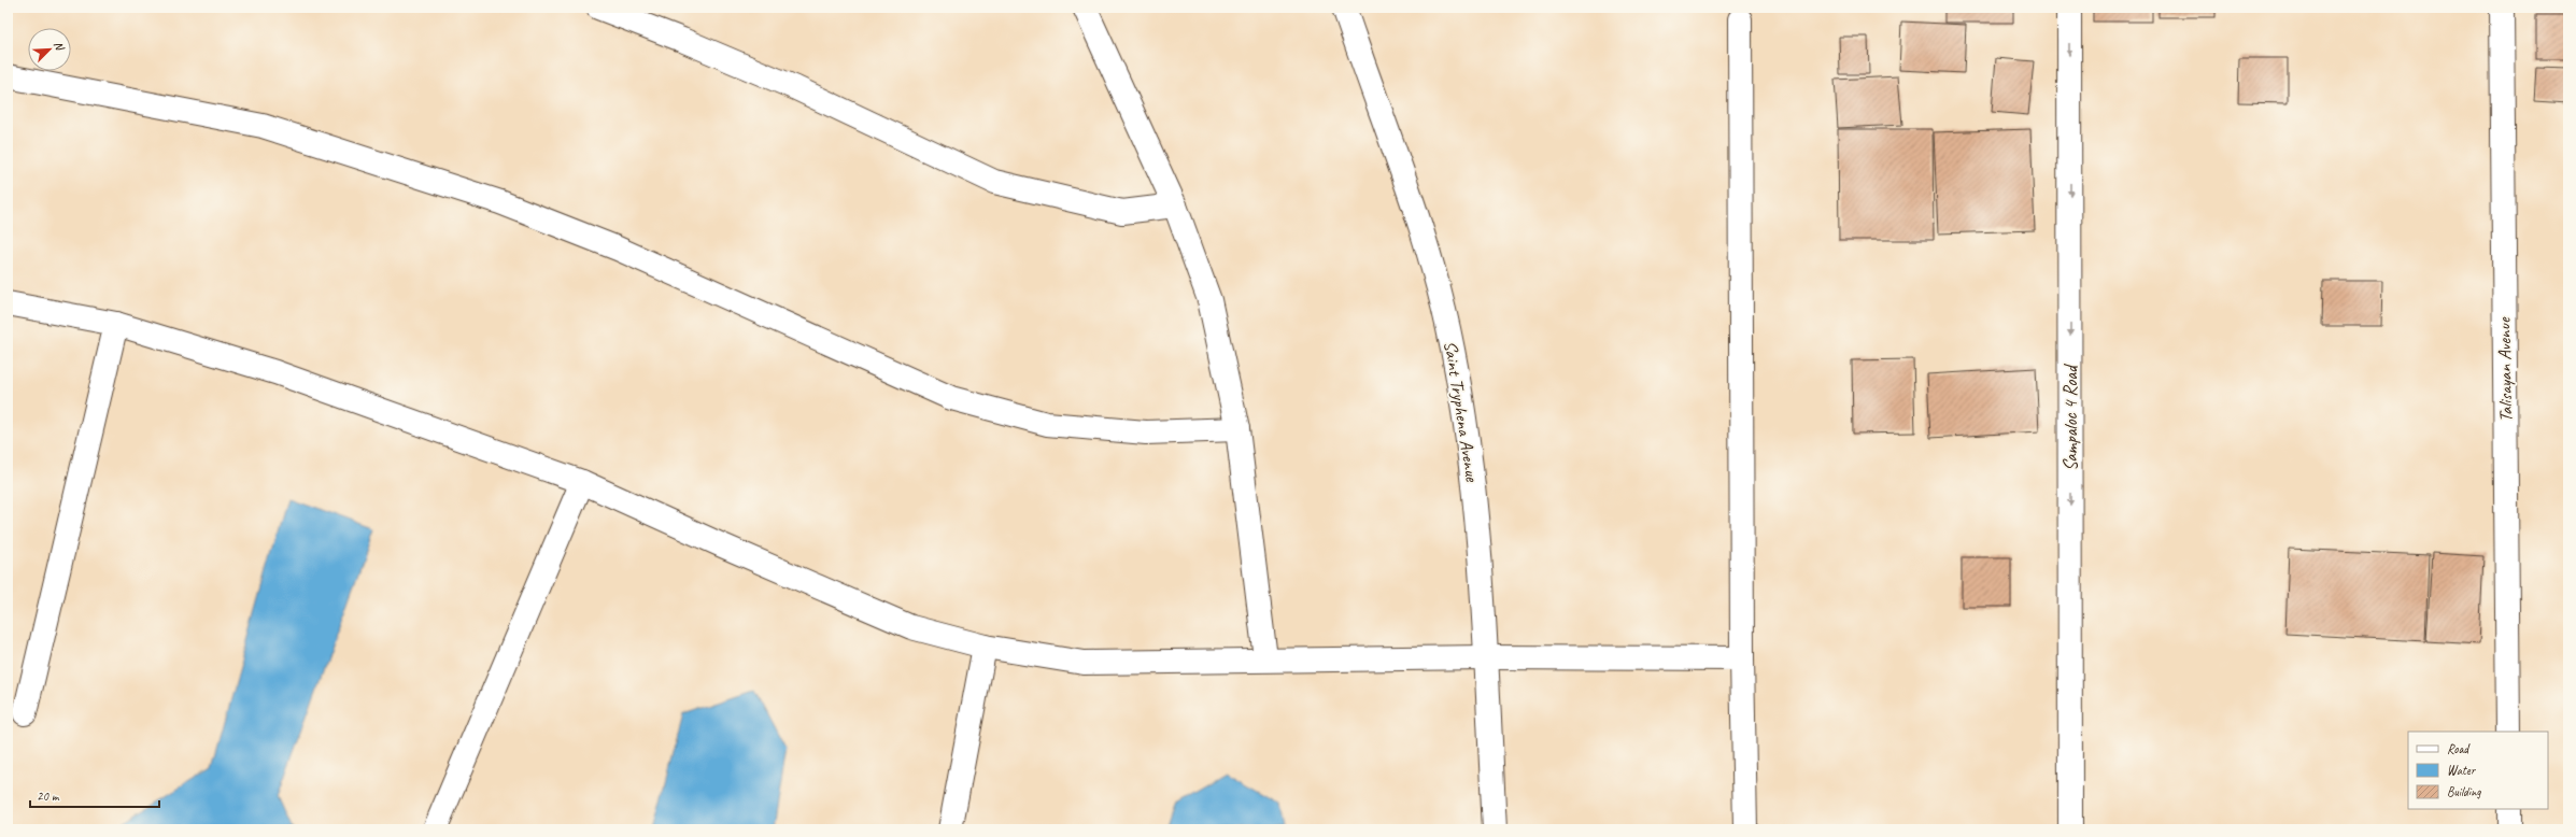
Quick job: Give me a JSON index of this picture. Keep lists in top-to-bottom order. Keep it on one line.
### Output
{"streets":{"street":["Talisayan Avenue","Saint Tryphena Avenue","Sampaloc 4 Road"]},"one_way":["Sampaloc 4 Road"],"legend":["Road","Water","Building"],"scale_bar":"20 m","north":"top right"}
